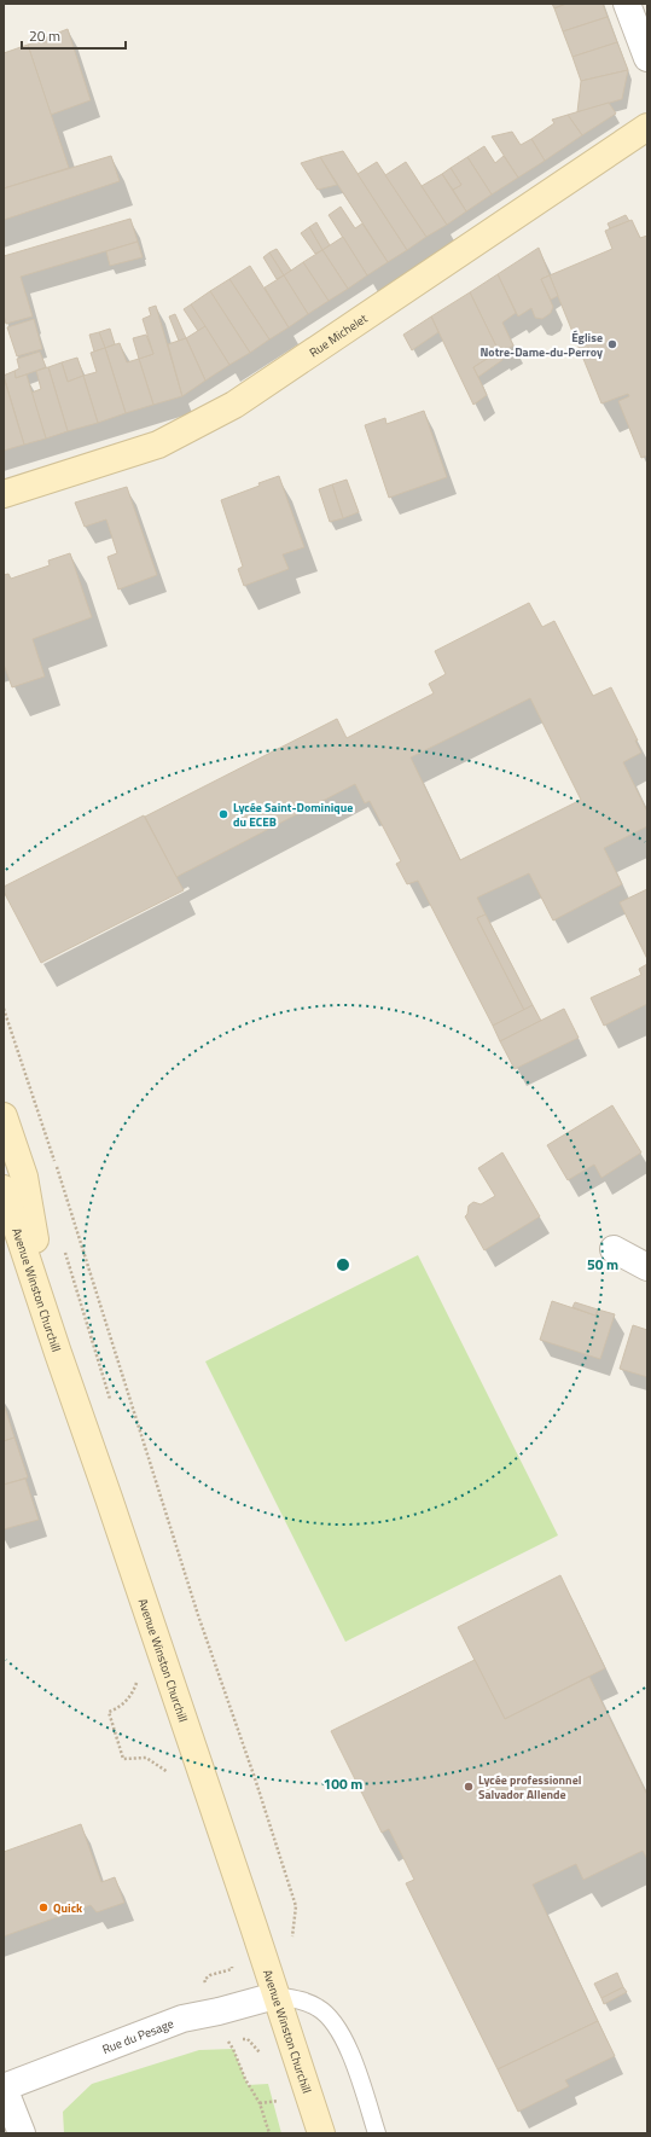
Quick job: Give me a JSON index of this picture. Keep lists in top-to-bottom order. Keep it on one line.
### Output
{"streets":{"main road":["Rue Michelet","Avenue Winston Churchill"],"street":["Rue du Pesage"]},"crossings":[["Avenue Winston Churchill","Rue du Pesage"]],"places":["Église Notre-Dame-du-Perroy","Lycée Saint-Dominique du ECEB","Lycée professionnel Salvador Allende","Quick"],"scale_bar":"20 m","rings":["50 m","100 m"]}
